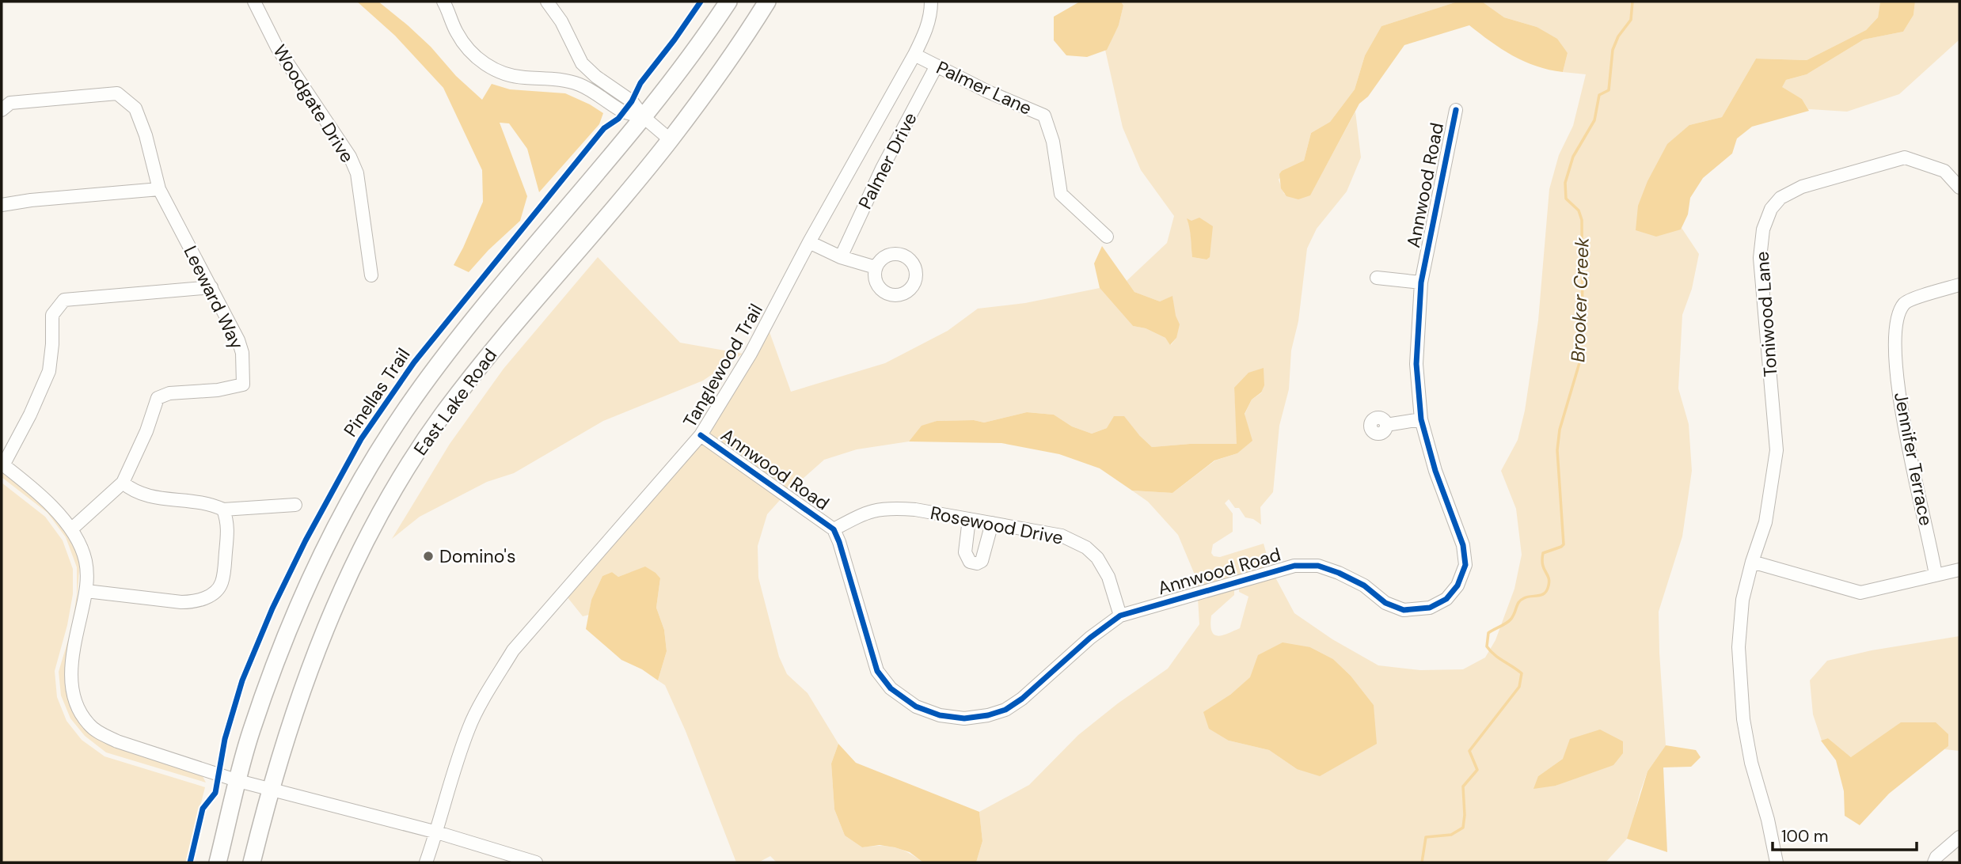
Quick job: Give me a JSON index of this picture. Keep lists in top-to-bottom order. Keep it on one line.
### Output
{"streets":{"main road":["East Lake Road"],"street":["Palmer Lane","Woodgate Drive","Palmer Drive","Annwood Road","Leeward Way","Toniwood Lane","Tanglewood Trail","Jennifer Terrace","Rosewood Drive"],"cycle path":["Pinellas Trail"]},"crossings":[["Palmer Lane","Palmer Drive"],["Palmer Lane","Tanglewood Trail"],["Annwood Road","Tanglewood Trail"],["Annwood Road","Rosewood Drive"]],"water":["Brooker Creek"],"places":["Domino's"],"scale_bar":"100 m"}
